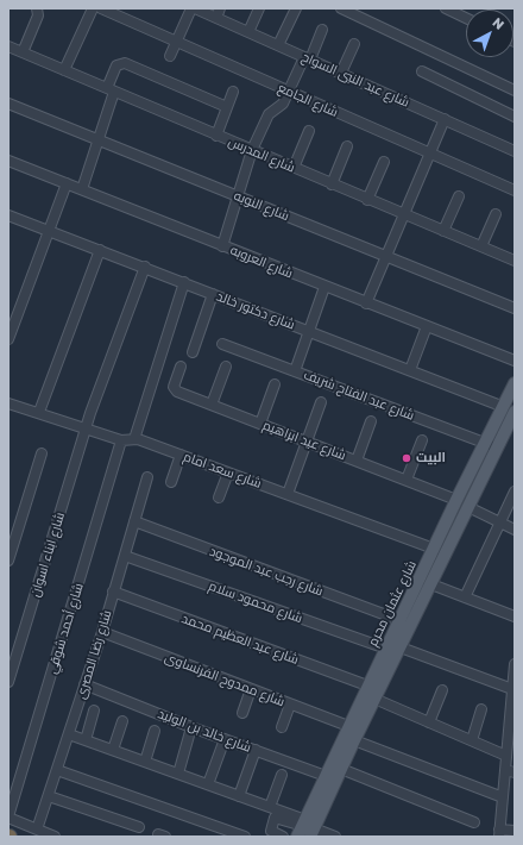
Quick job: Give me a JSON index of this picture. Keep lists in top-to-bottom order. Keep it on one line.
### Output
{"streets":{"main road":["شارع عثمان محرم"],"street":["شارع عبد النبى السواح","شارع الجامع","شارع المدرس","شارع النوبه","شارع العروبه","شارع دكتور خالد","شارع عبد الفتاح شريف","شارع عيد ابراهيم","شارع سعد امام","شارع ابناء اسوان","شارع رجب عبد الموجود","شارع محمود سلام","شارع أحمد شوقي","شارع عبد العظيم محمد","شارع رضا المصرى","شارع ممدوح الفرنساوى","شارع خالد بن الوليد"]},"crossings":[["شارع دكتور خالد","شارع ابناء اسوان"],["شارع دكتور خالد","شارع عثمان محرم"],["شارع عبد الفتاح شريف","شارع عثمان محرم"],["شارع عيد ابراهيم","شارع عثمان محرم"],["شارع سعد امام","شارع ابناء اسوان"],["شارع سعد امام","شارع عثمان محرم"],["شارع سعد امام","شارع أحمد شوقي"],["شارع رجب عبد الموجود","شارع عثمان محرم"],["شارع رجب عبد الموجود","شارع رضا المصرى"],["شارع محمود سلام","شارع عثمان محرم"],["شارع محمود سلام","شارع رضا المصرى"],["شارع عثمان محرم","شارع عبد العظيم محمد"],["شارع عثمان محرم","شارع ممدوح الفرنساوى"],["شارع عثمان محرم","شارع خالد بن الوليد"],["شارع عبد العظيم محمد","شارع رضا المصرى"],["شارع رضا المصرى","شارع ممدوح الفرنساوى"],["شارع رضا المصرى","شارع خالد بن الوليد"]],"places":["البيت"],"north":"top right"}
